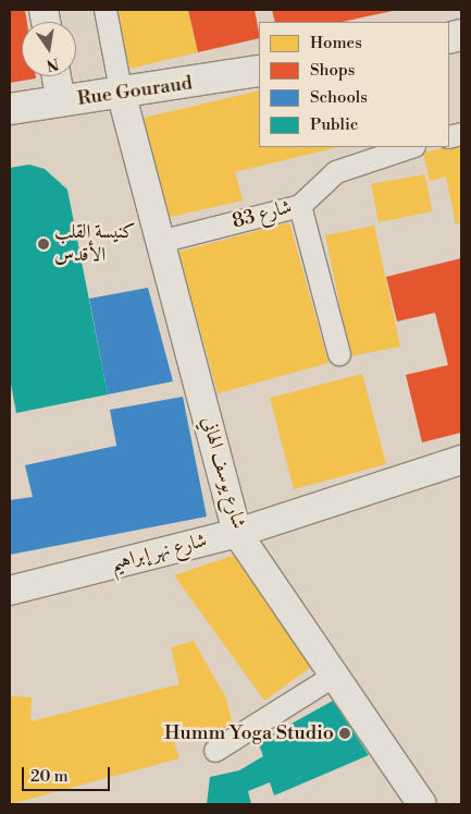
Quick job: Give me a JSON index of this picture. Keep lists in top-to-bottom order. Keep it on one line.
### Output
{"streets":{"street":["Rue Gouraud","شارع 83","شارع يوسف الهاني","شارع نهر إبراهيم"]},"crossings":[["Rue Gouraud","شارع يوسف الهاني"],["شارع 83","شارع يوسف الهاني"],["شارع يوسف الهاني","شارع نهر إبراهيم"]],"places":["كنيسة القلب الأقدس","Humm Yoga Studio"],"legend":["Homes","Shops","Schools","Public"],"scale_bar":"20 m","north":"bottom"}
